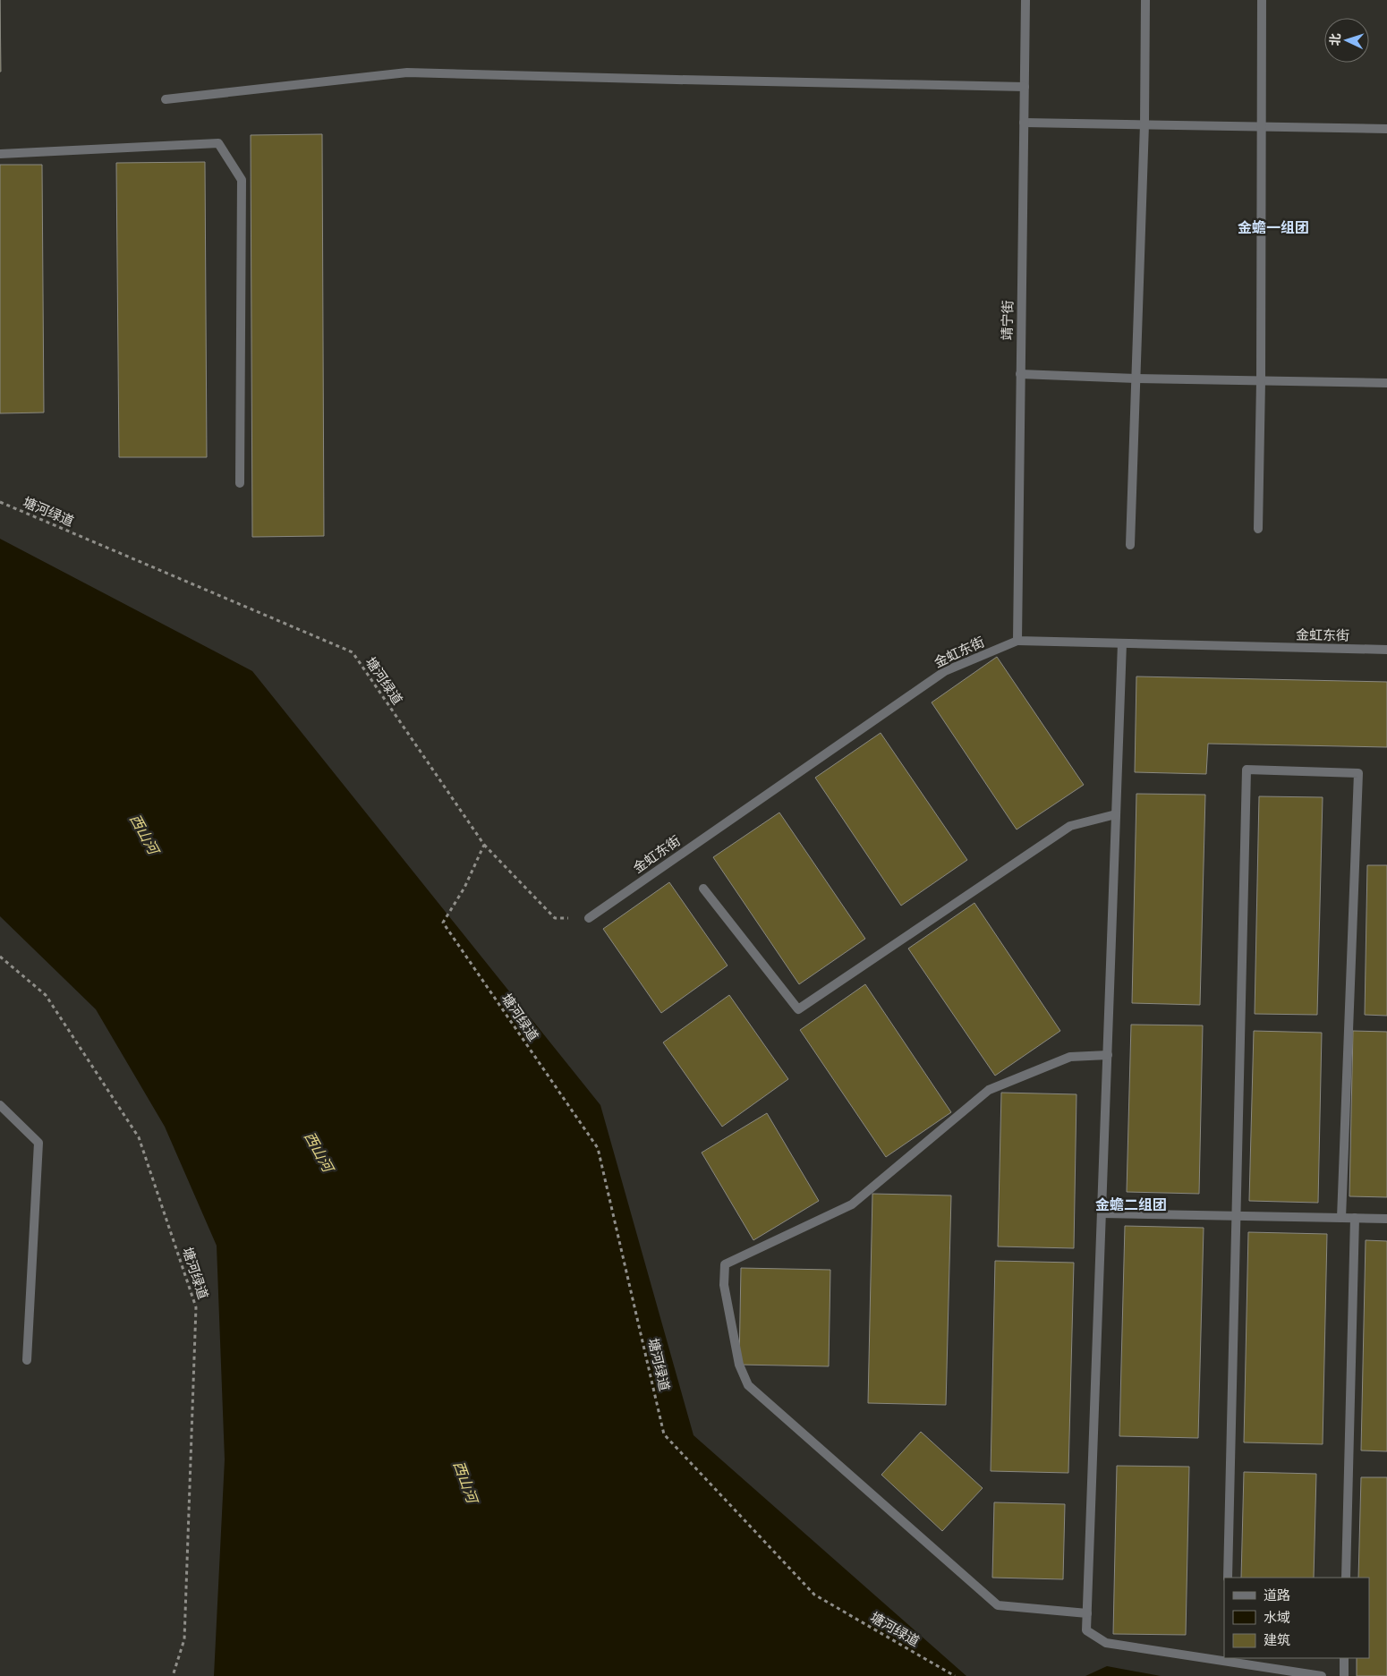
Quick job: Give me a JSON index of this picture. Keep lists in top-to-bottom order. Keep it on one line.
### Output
{"streets":{"street":["靖宁街","金虹东街"],"path":["塘河绿道"]},"crossings":[["靖宁街","金虹东街"]],"districts":["金蟾一组团","金蟾二组团"],"water":["西山河"],"legend":["道路","水域","建筑"],"north":"left"}
